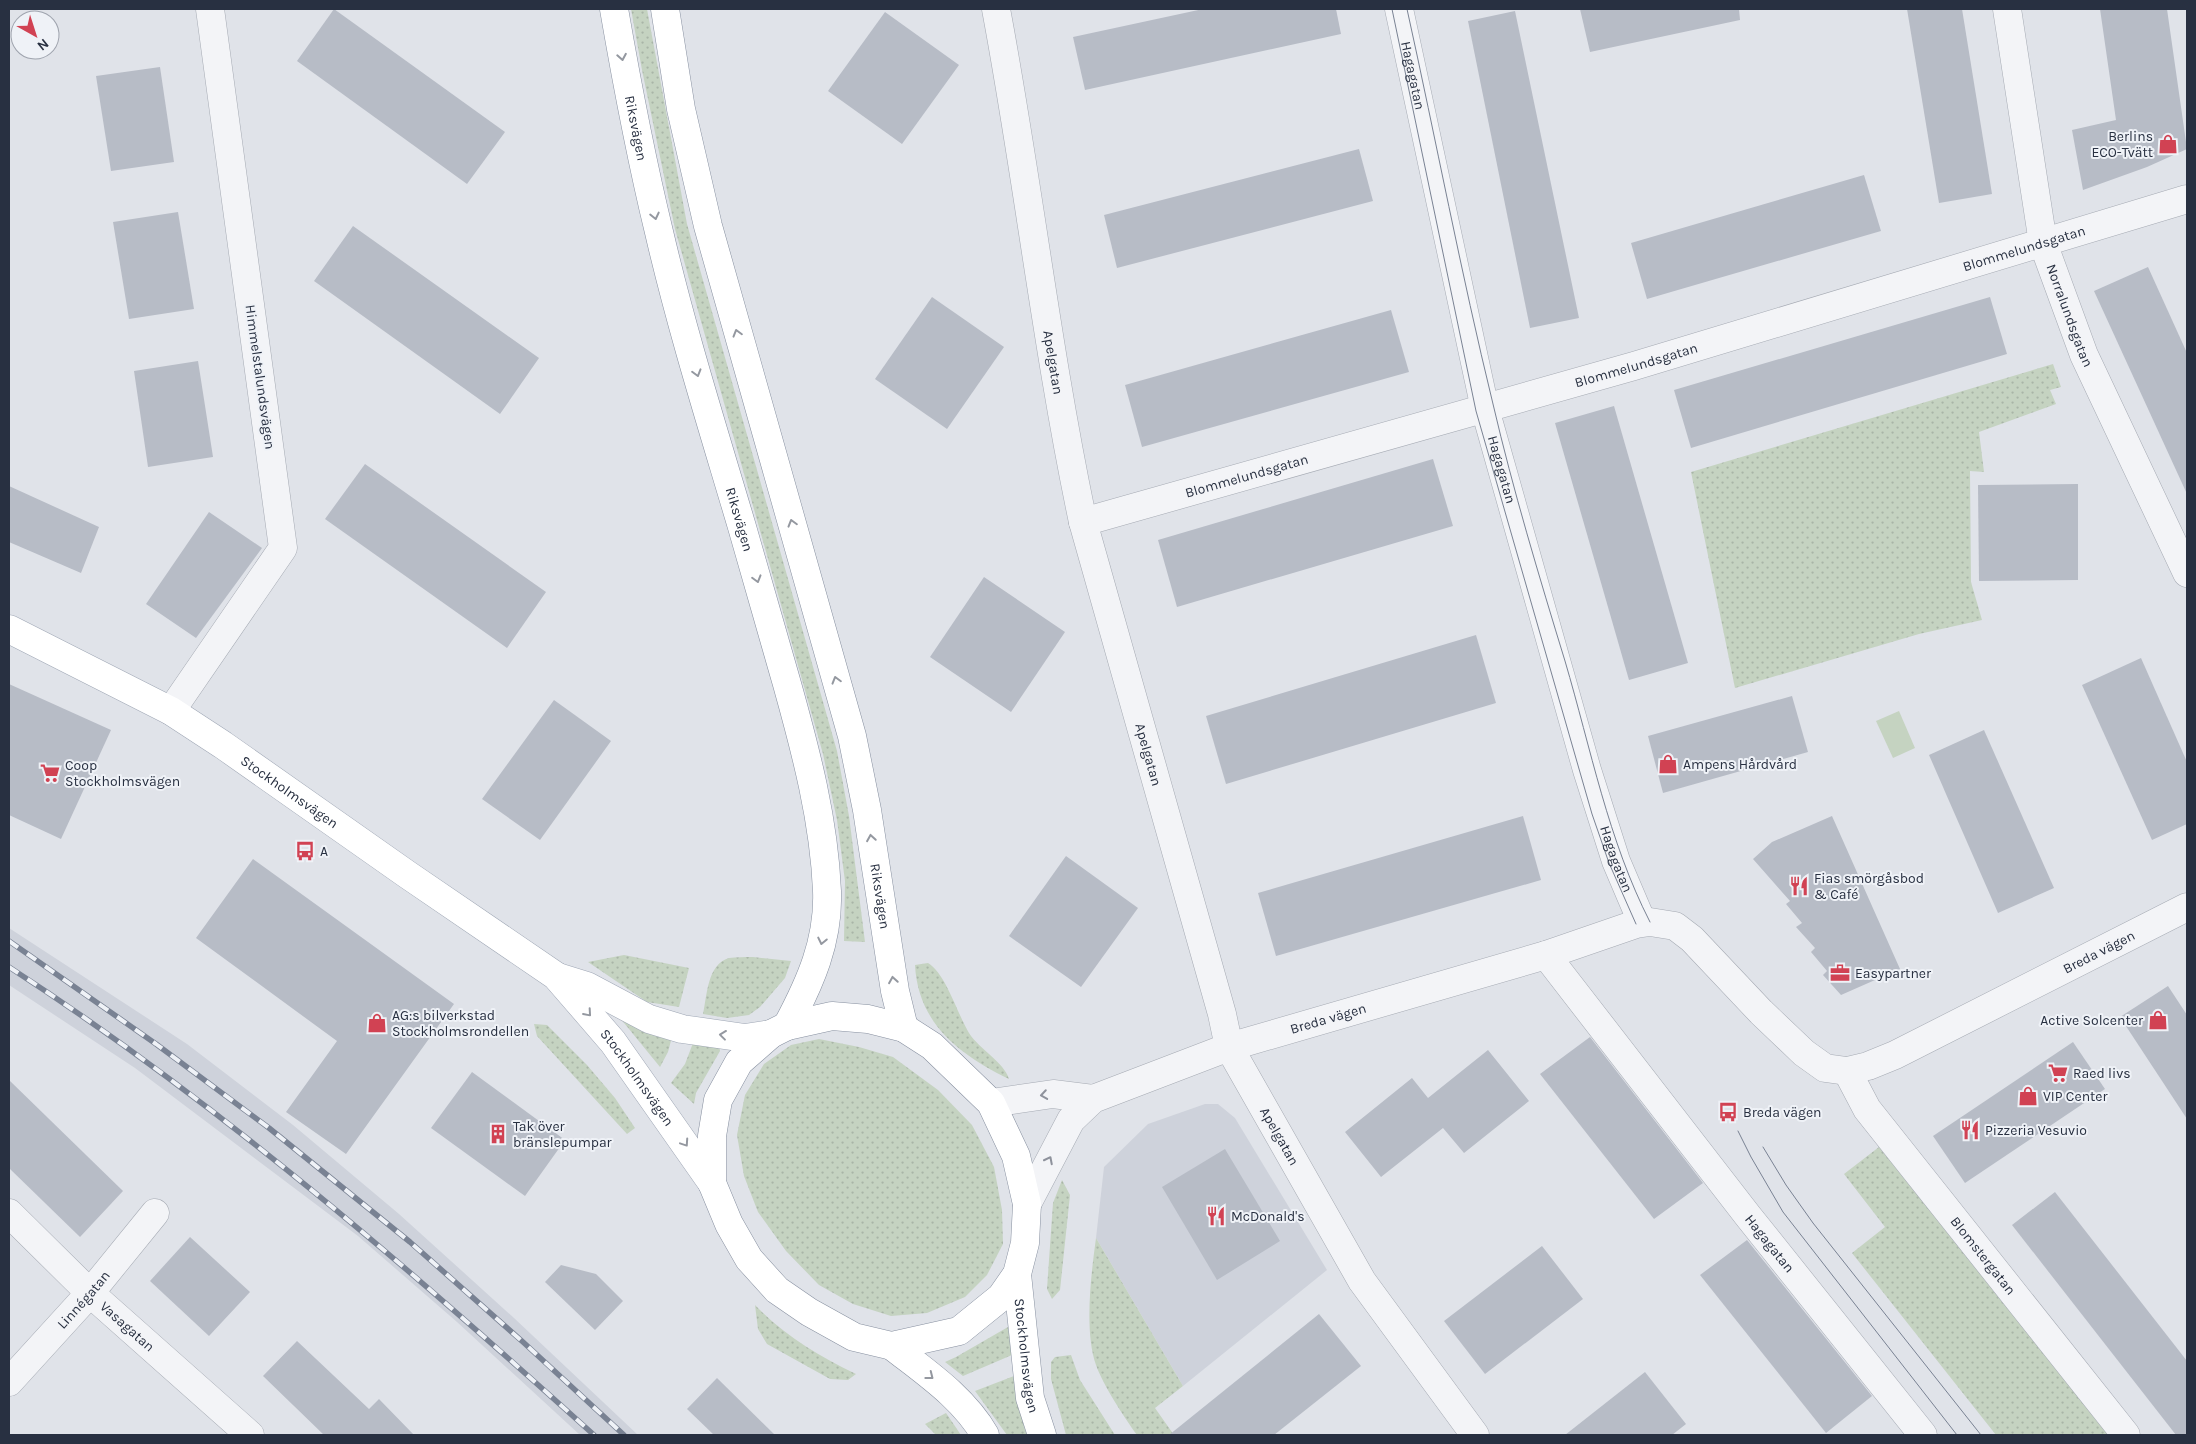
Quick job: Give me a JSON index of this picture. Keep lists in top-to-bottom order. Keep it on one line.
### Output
{"streets":{"main road":["Riksvägen","Stockholmsvägen"],"street":["Hagagatan","Blommelundsgatan","Norralundsgatan","Apelgatan","Himmelstalundsvägen","Breda vägen","Blomstergatan","Linnégatan","Vasagatan"]},"crossings":[["Hagagatan","Blommelundsgatan"],["Hagagatan","Breda vägen"],["Riksvägen","Stockholmsvägen"],["Blommelundsgatan","Norralundsgatan"],["Blommelundsgatan","Apelgatan"],["Apelgatan","Breda vägen"],["Himmelstalundsvägen","Stockholmsvägen"],["Breda vägen","Blomstergatan"],["Linnégatan","Vasagatan"]],"places":{"shop":["Berlins ECO-Tvätt","Ampens Hårdvård","Active Solcenter","AG:s bilverkstad Stockholmsrondellen","VIP Center"],"supermarket":["Coop Stockholmsvägen","Raed livs"],"bus stop":["A","Breda vägen"],"restaurant":["Fias smörgåsbod & Café","Pizzeria Vesuvio","McDonald's"],"office":["Easypartner"],"building":["Tak över bränslepumpar"]},"north":"bottom right"}
